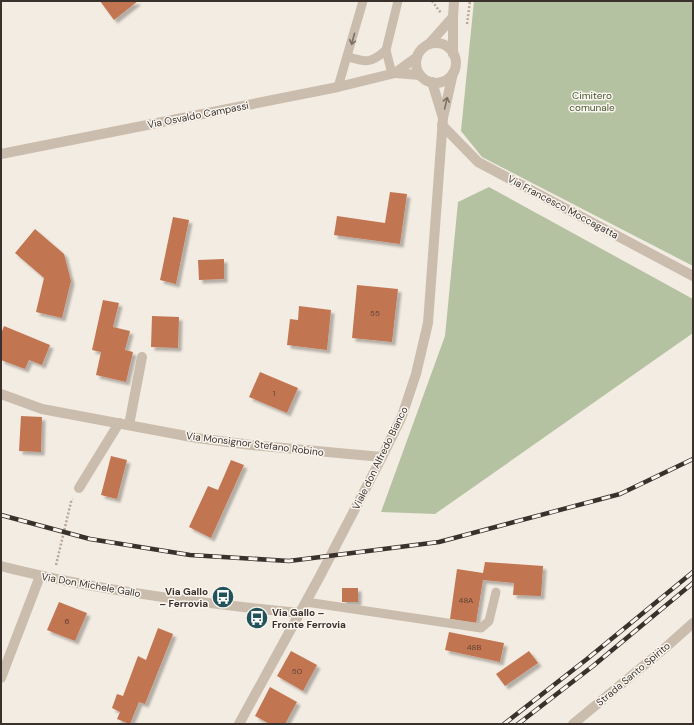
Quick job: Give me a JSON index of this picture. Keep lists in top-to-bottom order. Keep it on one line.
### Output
{"streets":{"street":["Via Osvaldo Campassi","Via Francesco Moccagatta","Via Monsignor Stefano Robino","Viale don Alfredo Bianco","Via Don Michele Gallo","Strada Santo Spirito"]},"crossings":[["Via Osvaldo Campassi","Viale don Alfredo Bianco"],["Via Francesco Moccagatta","Viale don Alfredo Bianco"],["Via Monsignor Stefano Robino","Viale don Alfredo Bianco"],["Viale don Alfredo Bianco","Via Don Michele Gallo"]],"parks":["Cimitero comunale"],"places":{"bus stop":["Via Gallo – Ferrovia","Via Gallo – Fronte Ferrovia"]},"house_numbers":["55","1","48A","6","48B","50"]}
